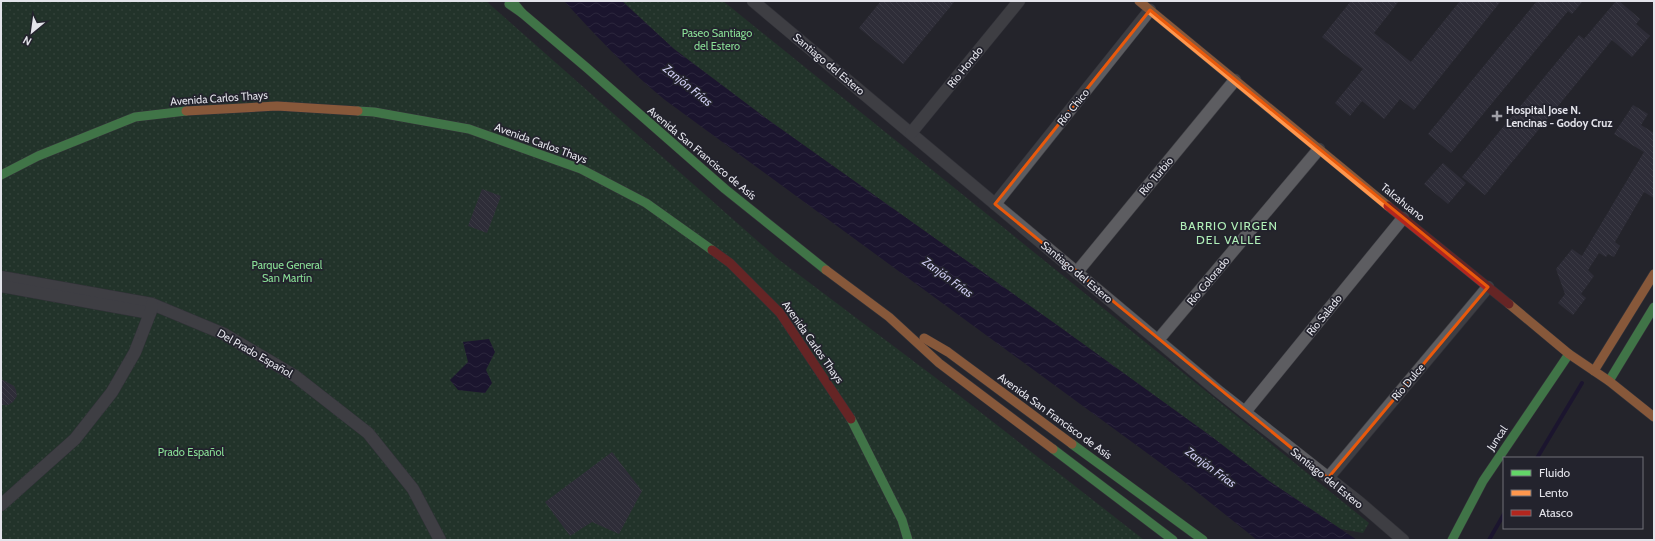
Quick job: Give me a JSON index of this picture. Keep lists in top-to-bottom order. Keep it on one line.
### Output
{"streets":{"main road":["Avenida Carlos Thays","Avenida San Francisco de Asís","Talcahuano","Juncal"],"street":["Santiago del Estero","Río Hondo","Río Chico","Río Turbio","Río Colorado","Río Salado","Del Prado Español","Río Dulce"]},"crossings":[["Santiago del Estero","Río Hondo"],["Santiago del Estero","Río Chico"],["Santiago del Estero","Río Turbio"],["Santiago del Estero","Río Colorado"],["Santiago del Estero","Río Salado"],["Santiago del Estero","Río Dulce"],["Río Chico","Talcahuano"],["Río Turbio","Talcahuano"],["Talcahuano","Río Colorado"],["Talcahuano","Río Salado"],["Talcahuano","Río Dulce"],["Talcahuano","Juncal"]],"districts":["BARRIO VIRGEN DEL VALLE"],"water":["Zanjón Frías"],"parks":["Paseo Santiago del Estero","Parque General San Martín","Prado Español"],"places":{"health":["Hospital Jose N. Lencinas - Godoy Cruz"]},"legend":["Fluido","Lento","Atasco"],"north":"bottom left"}
